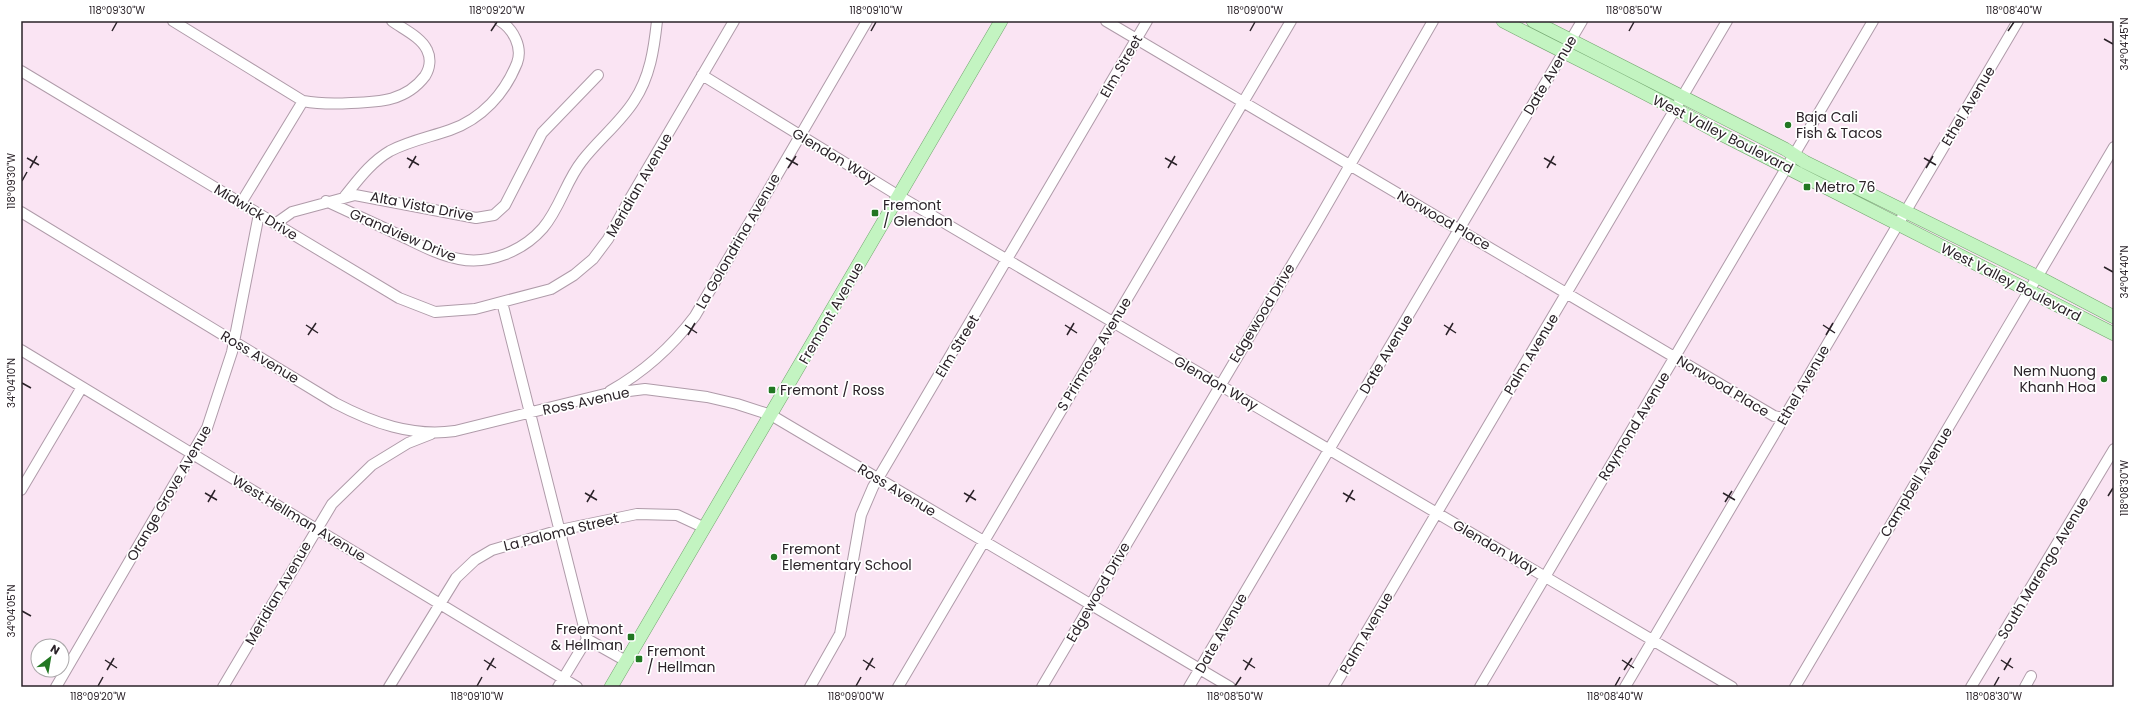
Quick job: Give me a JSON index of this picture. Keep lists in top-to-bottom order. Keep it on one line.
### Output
{"streets":{"main road":["West Valley Boulevard","Fremont Avenue"],"street":["Elm Street","Date Avenue","Ethel Avenue","Glendon Way","Meridian Avenue","Alta Vista Drive","Midwick Drive","Norwood Place","Grandview Drive","La Golondrina Avenue","Edgewood Drive","S Primrose Avenue","Palm Avenue","Ross Avenue","Raymond Avenue","Campbell Avenue","Orange Grove Avenue","West Hellman Avenue","La Paloma Street","South Marengo Avenue"]},"crossings":[["Elm Street","Glendon Way"],["Elm Street","Norwood Place"],["Elm Street","Ross Avenue"],["Date Avenue","West Valley Boulevard"],["Date Avenue","Glendon Way"],["Date Avenue","Norwood Place"],["Date Avenue","Ross Avenue"],["Ethel Avenue","West Valley Boulevard"],["Ethel Avenue","Glendon Way"],["Ethel Avenue","Norwood Place"],["West Valley Boulevard","Palm Avenue"],["West Valley Boulevard","Raymond Avenue"],["West Valley Boulevard","Campbell Avenue"],["Glendon Way","Meridian Avenue"],["Glendon Way","La Golondrina Avenue"],["Glendon Way","Fremont Avenue"],["Glendon Way","Edgewood Drive"],["Glendon Way","S Primrose Avenue"],["Glendon Way","Palm Avenue"],["Glendon Way","Raymond Avenue"],["Meridian Avenue","Midwick Drive"],["Meridian Avenue","Ross Avenue"],["Meridian Avenue","West Hellman Avenue"],["Alta Vista Drive","Midwick Drive"],["Alta Vista Drive","Grandview Drive"],["Midwick Drive","Orange Grove Avenue"],["Norwood Place","Edgewood Drive"],["Norwood Place","S Primrose Avenue"],["Norwood Place","Palm Avenue"],["Norwood Place","Raymond Avenue"],["La Golondrina Avenue","Ross Avenue"],["Fremont Avenue","Ross Avenue"],["Fremont Avenue","La Paloma Street"],["Edgewood Drive","Ross Avenue"],["S Primrose Avenue","Ross Avenue"],["Ross Avenue","Orange Grove Avenue"],["Orange Grove Avenue","West Hellman Avenue"],["West Hellman Avenue","La Paloma Street"]],"places":{"other":["Baja Cali Fish & Tacos","Nem Nuong Khanh Hoa","Fremont Elementary School"],"transit":["Metro 76","Fremont / Glendon","Fremont / Ross","Freemont & Hellman","Fremont / Hellman"]},"north":"top right","coordinates":["118°09'30\"W","118°09'20\"W","118°09'10\"W","118°09'00\"W","118°08'50\"W","118°08'40\"W","34°04'45\"N","34°04'40\"N","34°04'10\"N","118°08'30\"W","34°04'05\"N"]}
